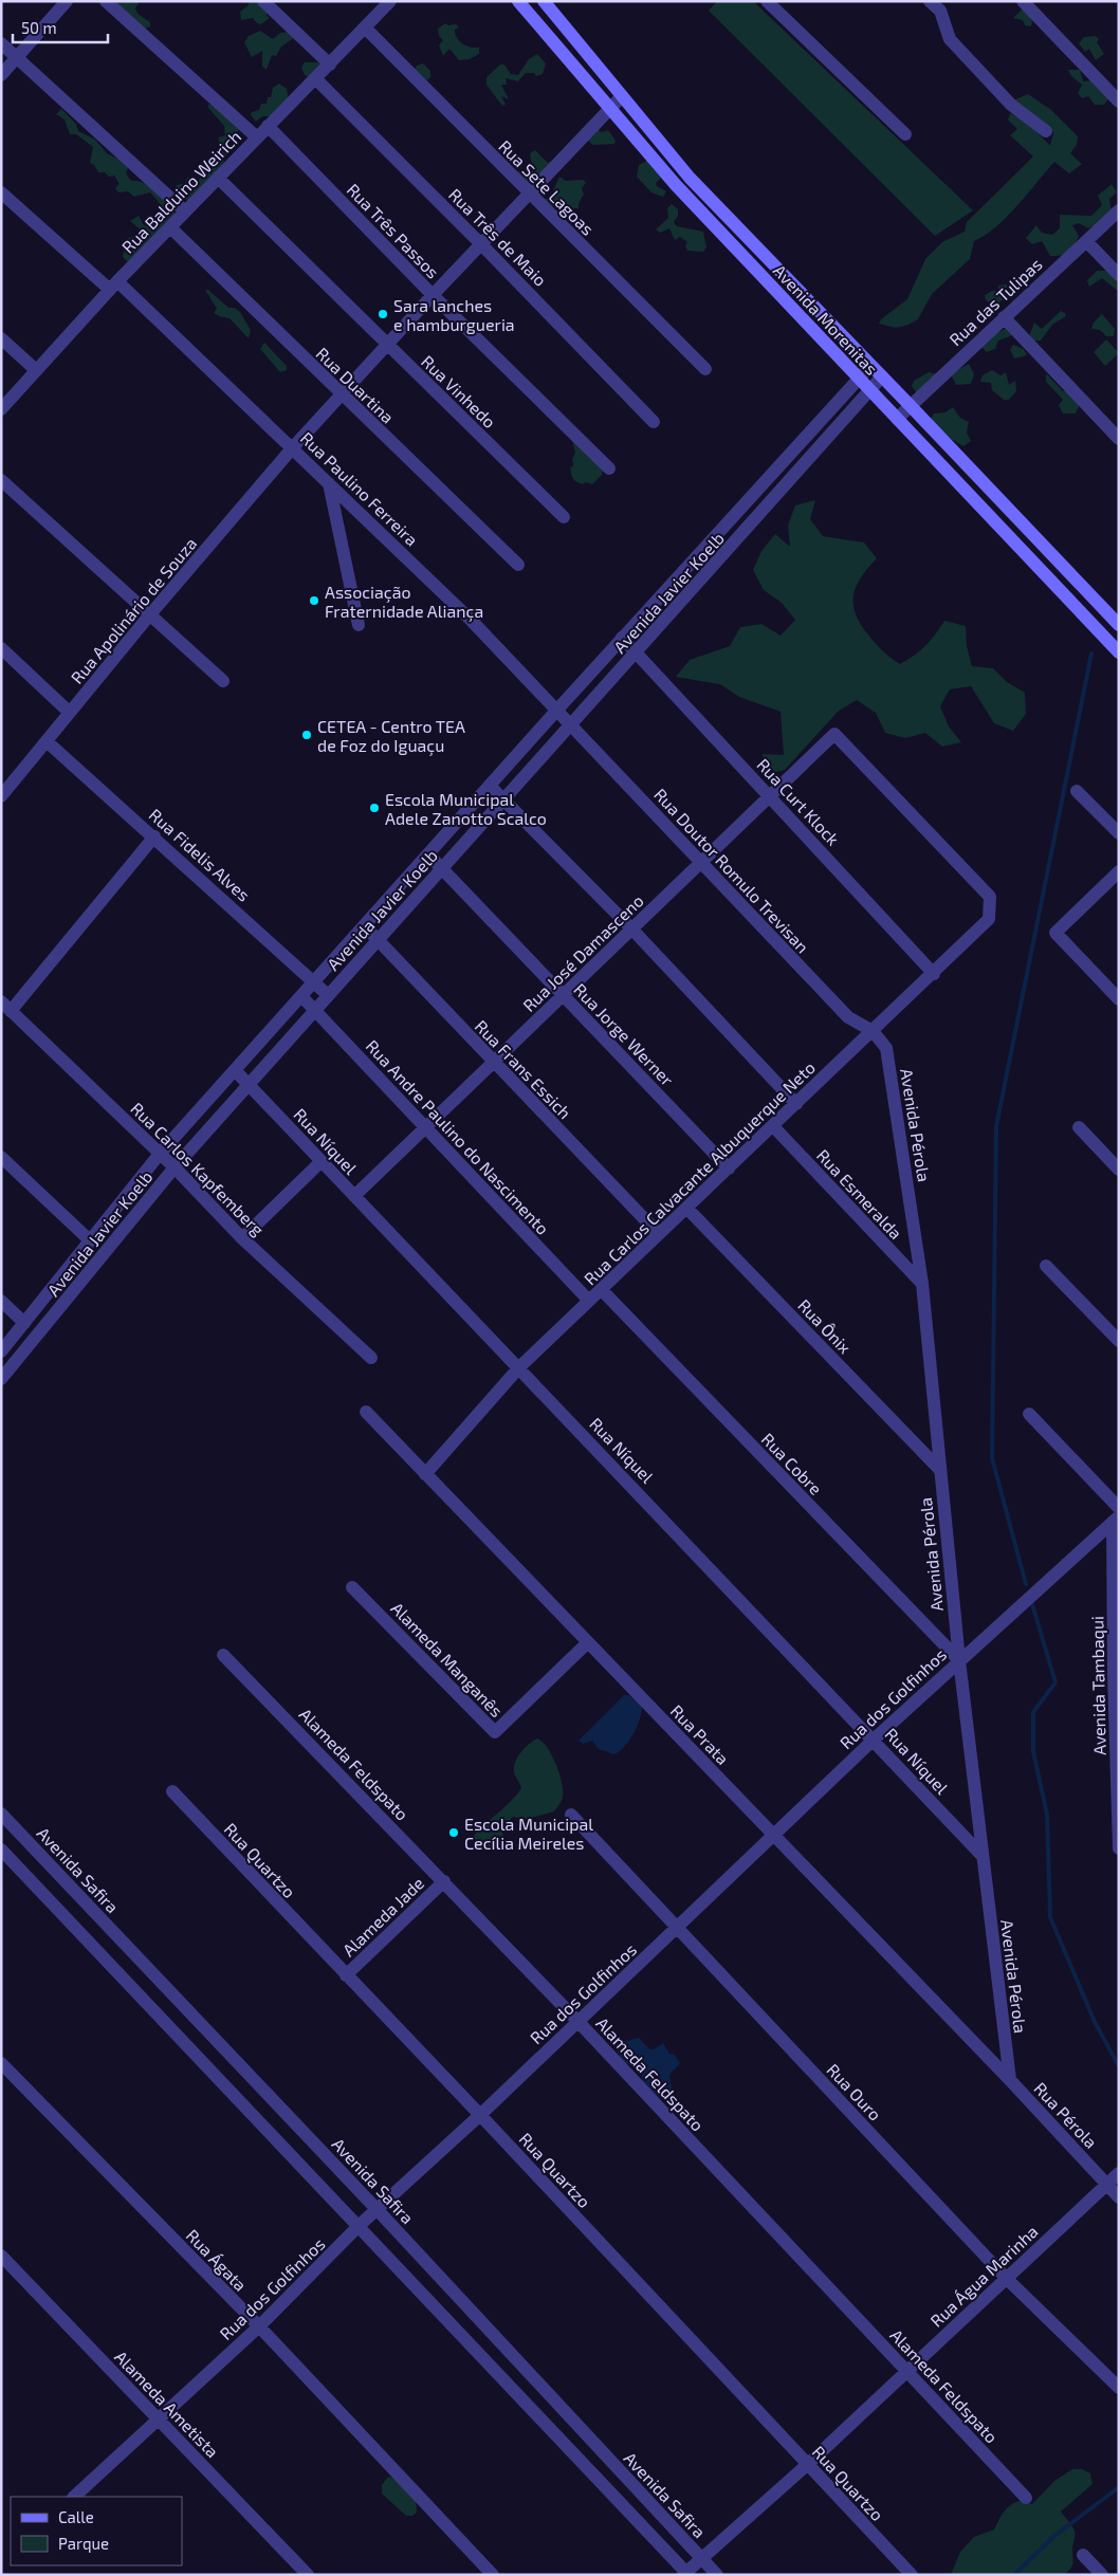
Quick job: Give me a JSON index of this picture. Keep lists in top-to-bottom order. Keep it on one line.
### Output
{"streets":{"main road":["Avenida Morenitas"],"street":["Rua Sete Lagoas","Rua Balduino Weirich","Rua Três Passos","Rua Três de Maio","Rua das Tulipas","Rua Duartina","Rua Vinhedo","Rua Paulino Ferreira","Avenida Javier Koelb","Rua Apolinário de Souza","Rua Curt Klock","Rua Fidelis Alves","Rua Doutor Romulo Trevisan","Rua José Damasceno","Rua Jorge Werner","Rua Frans Essich","Avenida Pérola","Rua Andre Paulino do Nascimento","Rua Níquel","Rua Carlos Kapfemberg","Rua Carlos Calvacante Albuquerque Neto","Rua Esmeralda","Rua Ônix","Rua Cobre","Alameda Manganês","Avenida Tambaqui","Rua dos Golfinhos","Rua Prata","Alameda Feldspato","Rua Quartzo","Avenida Safira","Alameda Jade","Rua Ouro","Rua Pérola","Rua Ágata","Rua Água Marinha","Alameda Ametista"]},"crossings":[["Rua Sete Lagoas","Rua Balduino Weirich"],["Rua Sete Lagoas","Rua Apolinário de Souza"],["Rua Balduino Weirich","Rua Três Passos"],["Rua Balduino Weirich","Rua Três de Maio"],["Rua Balduino Weirich","Rua Duartina"],["Rua Balduino Weirich","Rua Vinhedo"],["Rua Balduino Weirich","Rua Paulino Ferreira"],["Rua Três Passos","Rua Apolinário de Souza"],["Rua Três de Maio","Rua Apolinário de Souza"],["Rua das Tulipas","Avenida Morenitas"],["Avenida Morenitas","Avenida Javier Koelb"],["Avenida Morenitas","Rua Apolinário de Souza"],["Rua Duartina","Rua Apolinário de Souza"],["Rua Vinhedo","Rua Apolinário de Souza"],["Rua Paulino Ferreira","Avenida Javier Koelb"],["Rua Paulino Ferreira","Rua Apolinário de Souza"],["Rua Paulino Ferreira","Rua Doutor Romulo Trevisan"],["Avenida Javier Koelb","Rua Curt Klock"],["Avenida Javier Koelb","Rua Fidelis Alves"],["Avenida Javier Koelb","Rua Doutor Romulo Trevisan"],["Avenida Javier Koelb","Rua Jorge Werner"],["Avenida Javier Koelb","Rua Frans Essich"],["Avenida Javier Koelb","Rua Andre Paulino do Nascimento"],["Avenida Javier Koelb","Rua Níquel"],["Avenida Javier Koelb","Rua Carlos Kapfemberg"],["Rua Apolinário de Souza","Rua Fidelis Alves"],["Rua Curt Klock","Rua José Damasceno"],["Rua Curt Klock","Rua Carlos Calvacante Albuquerque Neto"],["Rua Doutor Romulo Trevisan","Rua José Damasceno"],["Rua Doutor Romulo Trevisan","Avenida Pérola"],["Rua Doutor Romulo Trevisan","Rua Carlos Calvacante Albuquerque Neto"],["Rua José Damasceno","Rua Jorge Werner"],["Rua José Damasceno","Rua Frans Essich"],["Rua José Damasceno","Rua Andre Paulino do Nascimento"],["Rua José Damasceno","Rua Níquel"],["Rua José Damasceno","Rua Carlos Calvacante Albuquerque Neto"],["Rua Jorge Werner","Rua Carlos Calvacante Albuquerque Neto"],["Rua Frans Essich","Rua Carlos Calvacante Albuquerque Neto"],["Avenida Pérola","Rua Níquel"],["Avenida Pérola","Rua Carlos Calvacante Albuquerque Neto"],["Avenida Pérola","Rua Esmeralda"],["Avenida Pérola","Rua Ônix"],["Avenida Pérola","Rua Cobre"],["Avenida Pérola","Rua dos Golfinhos"],["Avenida Pérola","Rua Prata"],["Avenida Pérola","Rua Pérola"],["Rua Andre Paulino do Nascimento","Rua Carlos Calvacante Albuquerque Neto"],["Rua Níquel","Rua Carlos Calvacante Albuquerque Neto"],["Rua Níquel","Rua dos Golfinhos"],["Rua Carlos Calvacante Albuquerque Neto","Rua Esmeralda"],["Rua Carlos Calvacante Albuquerque Neto","Rua Ônix"],["Rua Carlos Calvacante Albuquerque Neto","Rua Cobre"],["Rua Carlos Calvacante Albuquerque Neto","Rua Prata"],["Rua Cobre","Rua dos Golfinhos"],["Alameda Manganês","Rua Prata"],["Avenida Tambaqui","Rua dos Golfinhos"],["Rua dos Golfinhos","Rua Prata"],["Rua dos Golfinhos","Alameda Feldspato"],["Rua dos Golfinhos","Rua Quartzo"],["Rua dos Golfinhos","Avenida Safira"],["Rua dos Golfinhos","Rua Ouro"],["Rua dos Golfinhos","Rua Ágata"],["Rua dos Golfinhos","Alameda Ametista"],["Rua Prata","Rua Pérola"],["Alameda Feldspato","Alameda Jade"],["Alameda Feldspato","Rua Água Marinha"],["Rua Quartzo","Alameda Jade"],["Rua Quartzo","Rua Água Marinha"],["Avenida Safira","Rua Água Marinha"],["Rua Ouro","Rua Água Marinha"],["Rua Pérola","Rua Água Marinha"]],"places":["Sara lanches e hamburgueria","Associação Fraternidade Aliança","CETEA - Centro TEA de Foz do Iguaçu","Escola Municipal Adele Zanotto Scalco","Escola Municipal Cecília Meireles"],"legend":["Calle","Parque"],"scale_bar":"50 m"}
